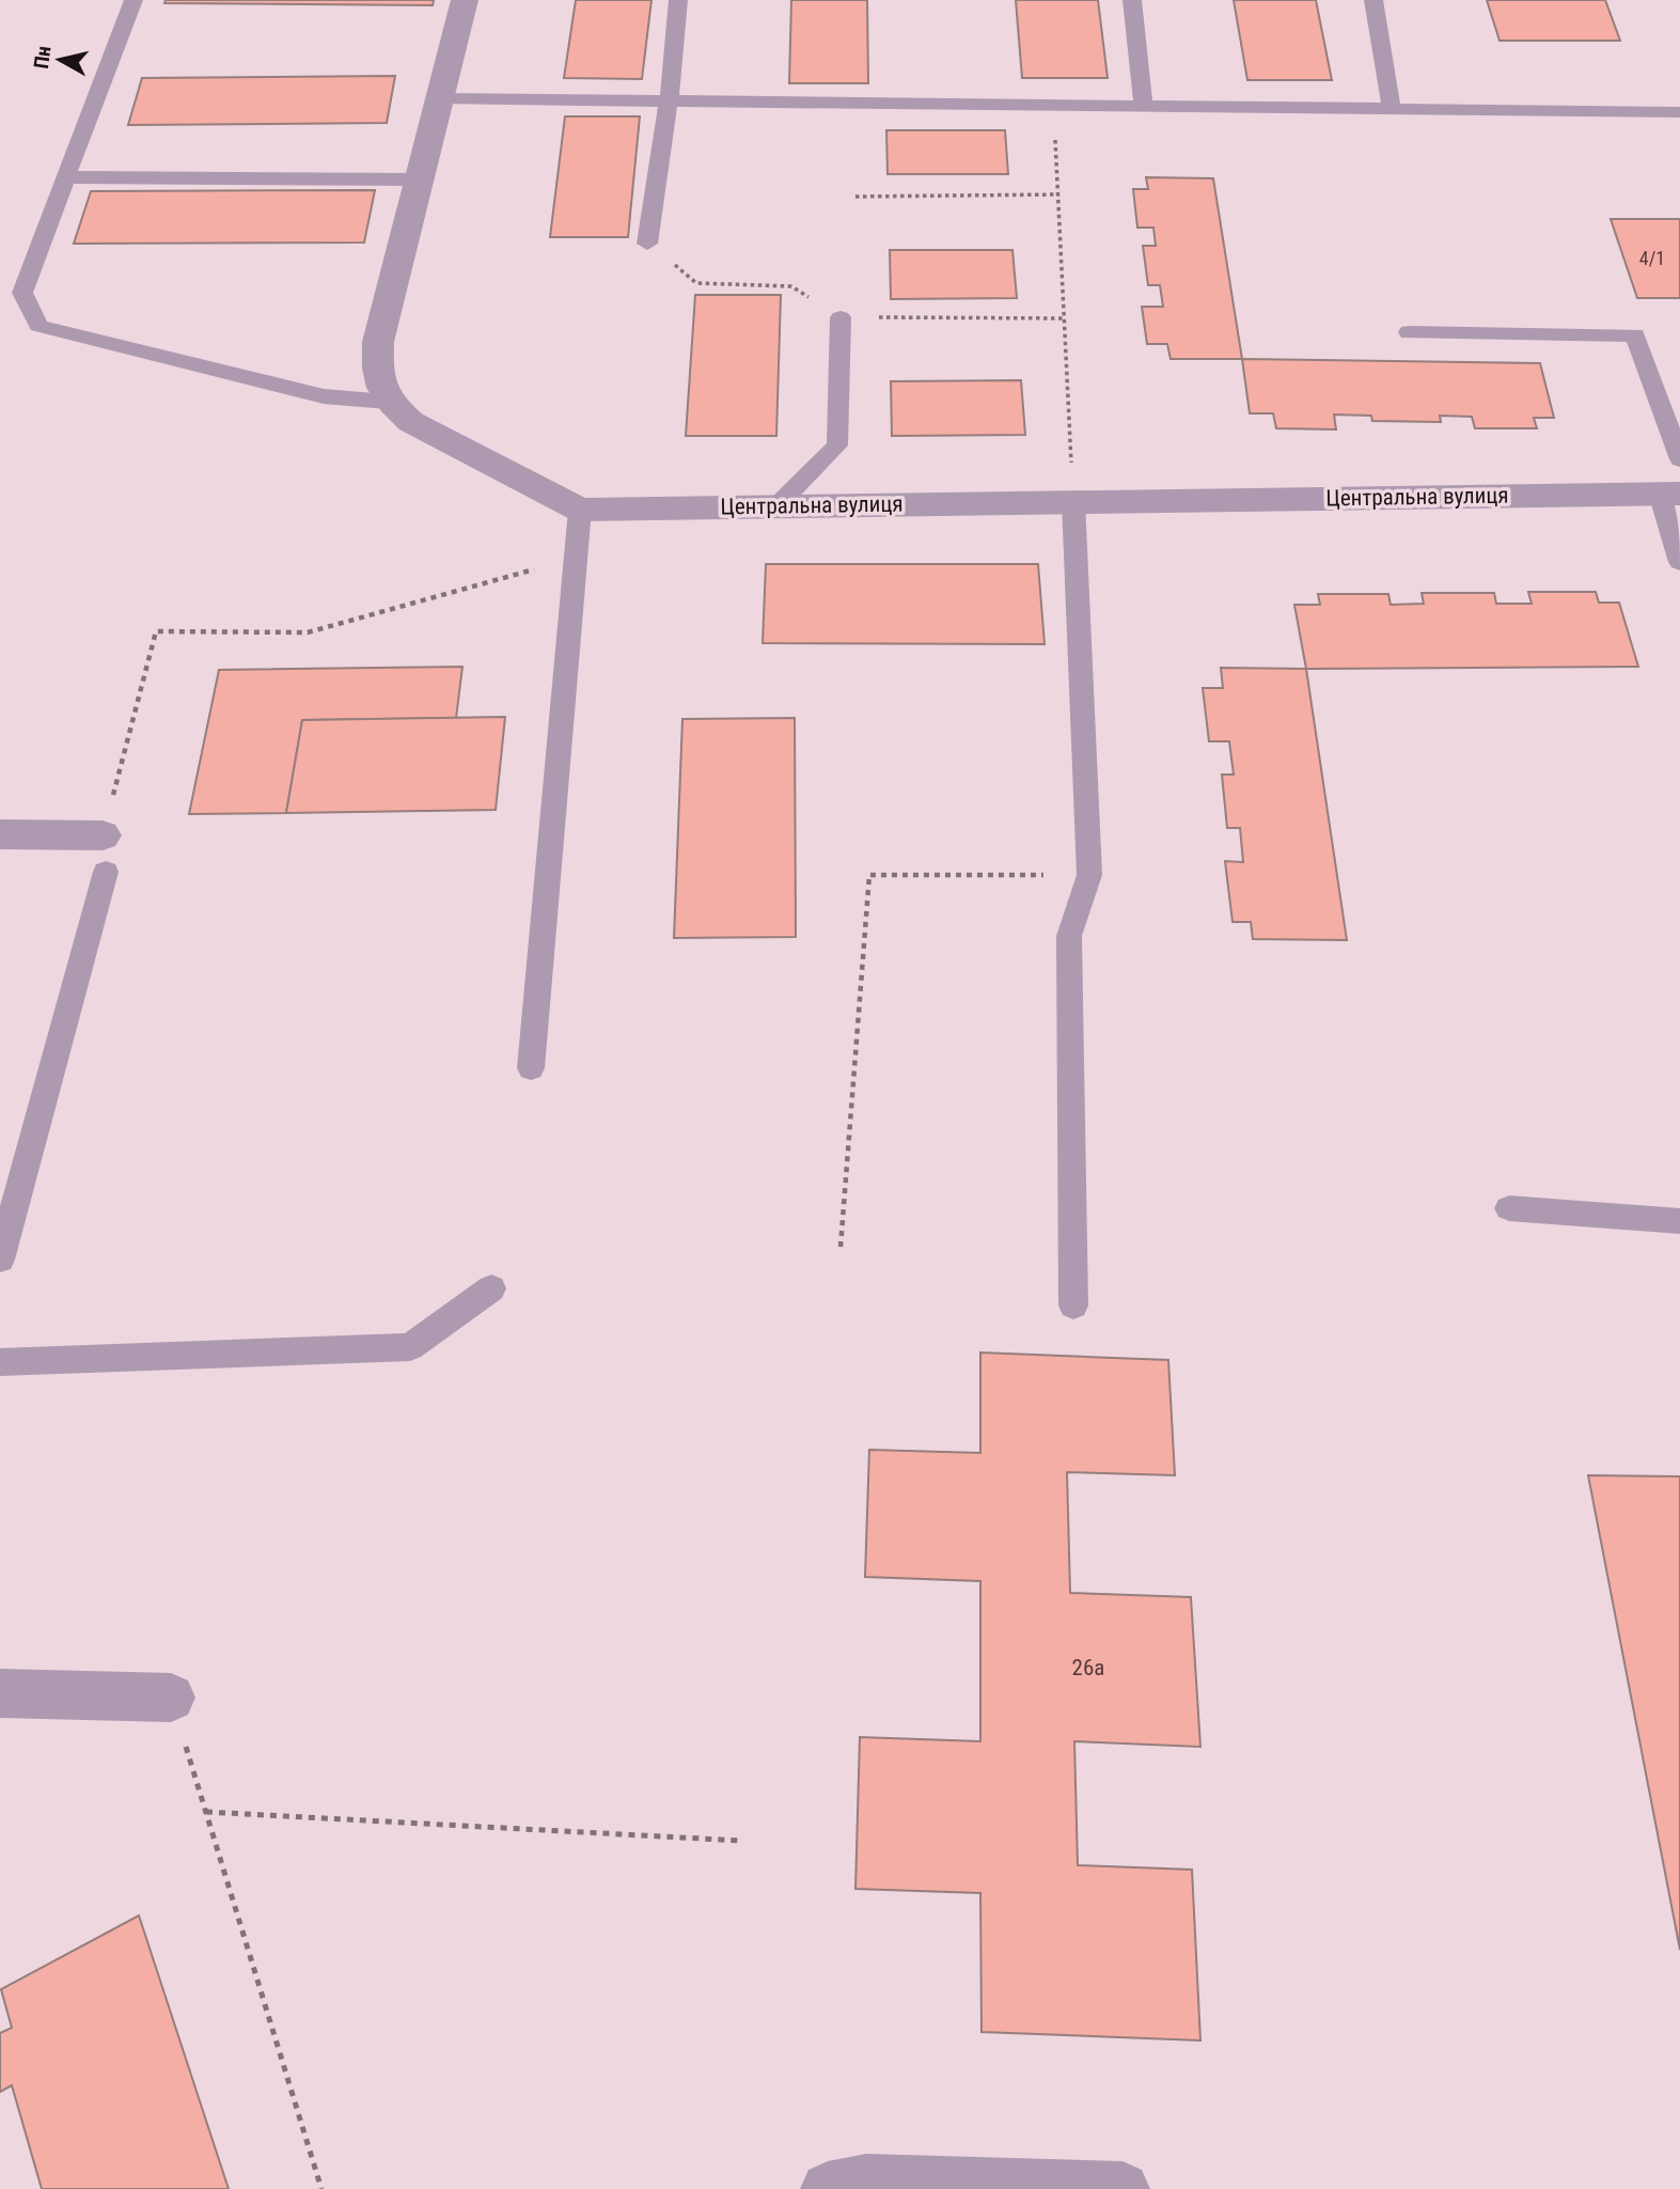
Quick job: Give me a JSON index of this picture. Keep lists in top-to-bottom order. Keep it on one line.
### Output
{"streets":{"street":["Центральна вулиця"]},"house_numbers":["4/1","26а"],"north":"left"}
